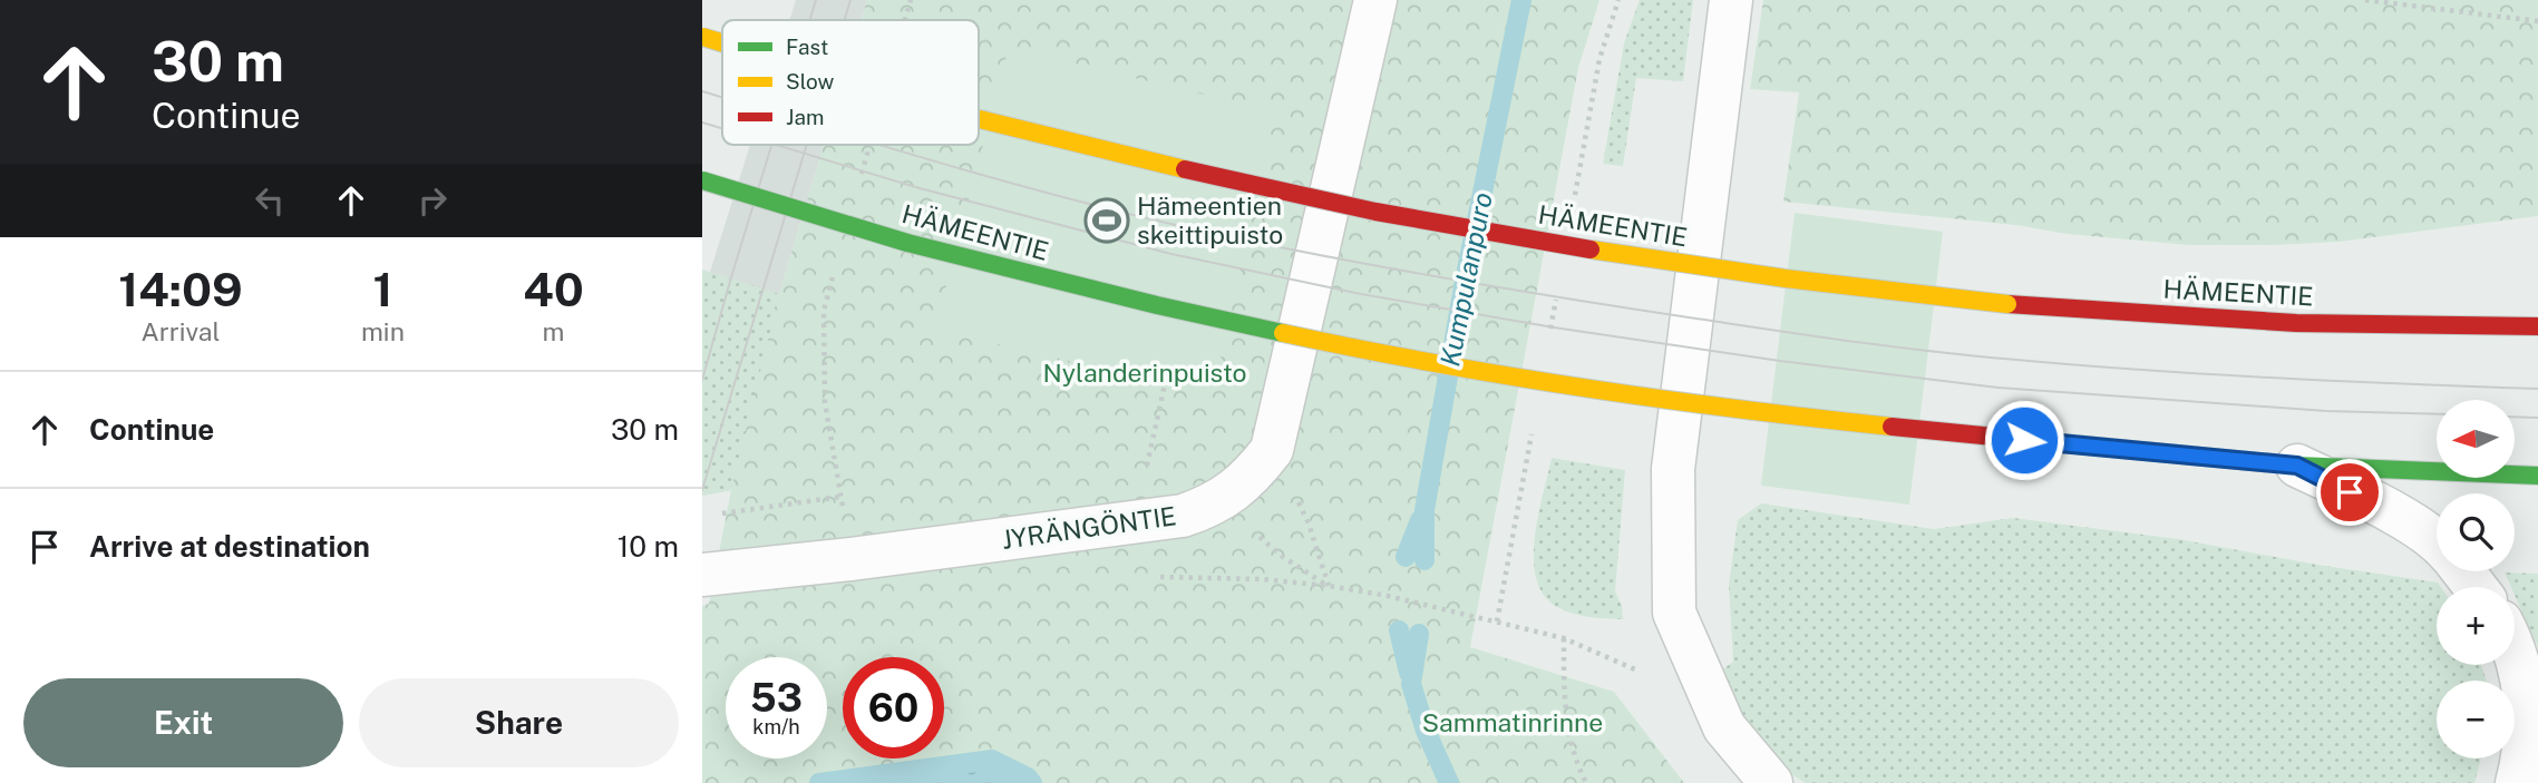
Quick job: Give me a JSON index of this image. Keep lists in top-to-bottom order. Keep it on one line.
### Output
{"streets":{"main road":["HÄMEENTIE"],"street":["JYRÄNGÖNTIE"]},"water":["Kumpulanpuro"],"parks":["Nylanderinpuisto","Sammatinrinne"],"places":{"sports":["Hämeentien skeittipuisto"]},"legend":["Fast","Slow","Jam"],"north":"left","page":{"turn":["30 m","Continue"],"eta":["14:09","Arrival","1","min","40","m"],"list":[{"name":"Continue","value":"30 m"},{"name":"Arrive at destination","value":"10 m"}],"map_buttons":["+","−"],"speed":"53 km/h","limit":"60","buttons":["Exit","Share"]}}
